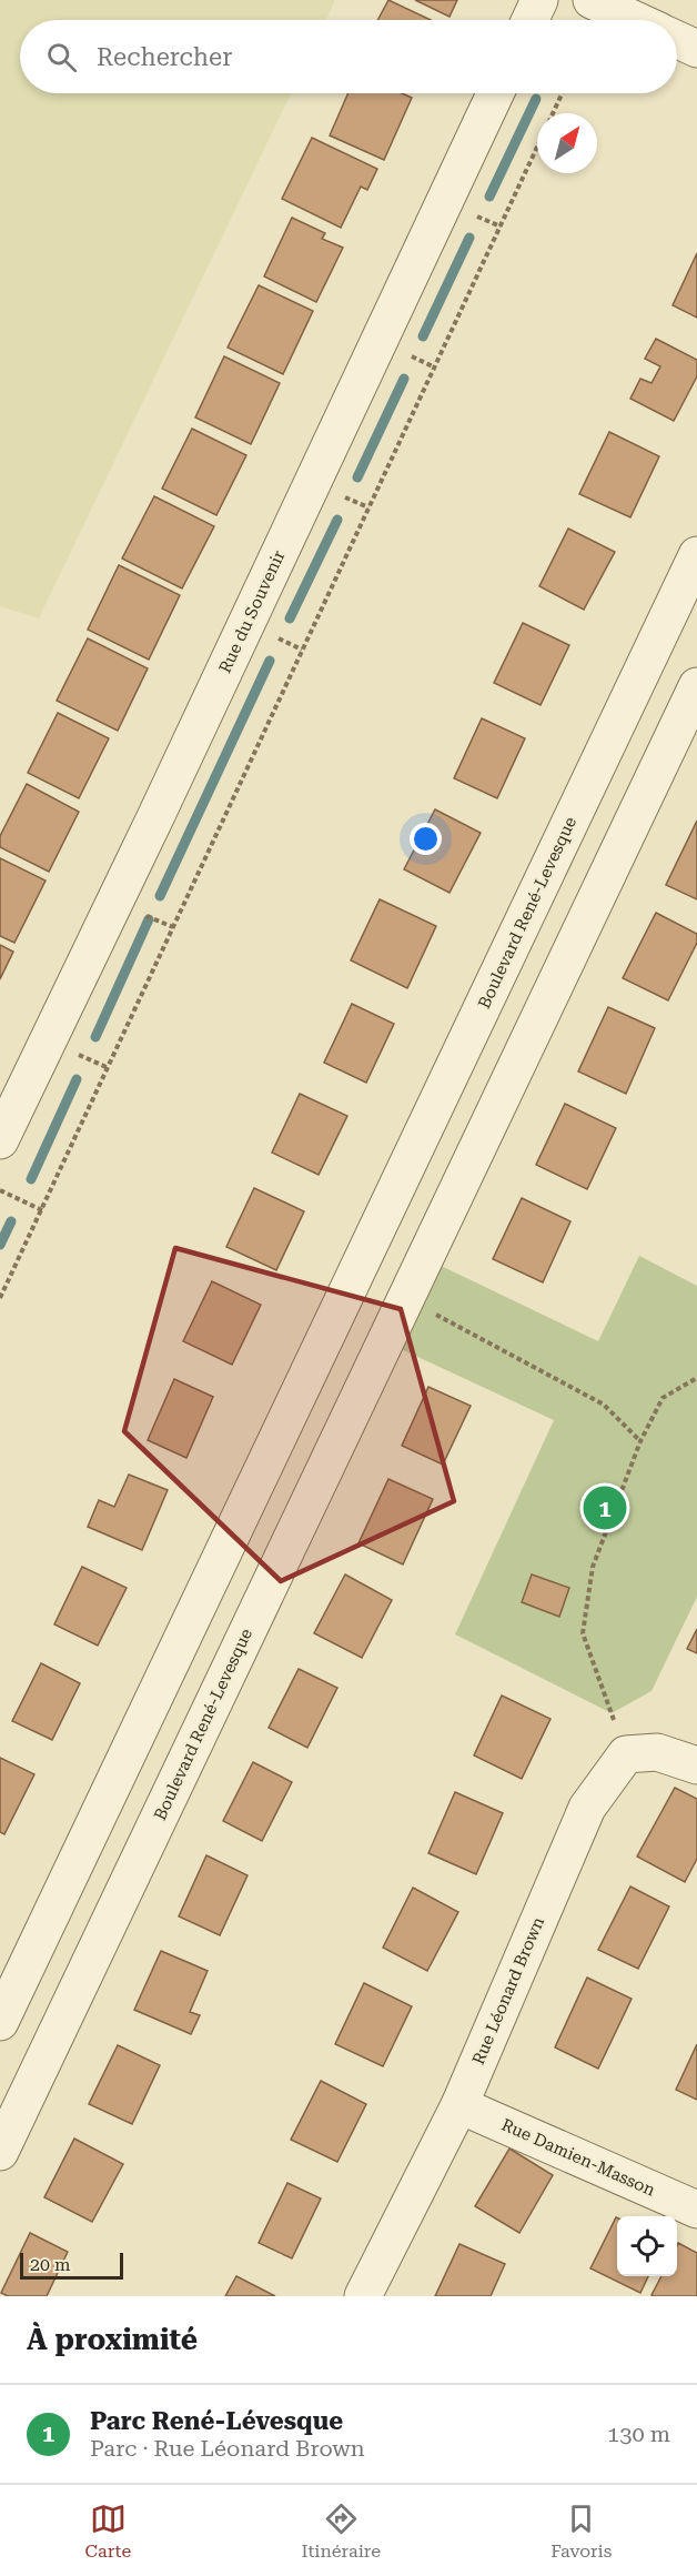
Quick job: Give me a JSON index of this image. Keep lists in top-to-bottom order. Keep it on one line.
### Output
{"streets":{"street":["Rue du Souvenir","Boulevard René-Levesque","Rue Léonard Brown","Rue Damien-Masson"]},"crossings":[["Rue Léonard Brown","Rue Damien-Masson"]],"scale_bar":"20 m","north":"top right","page":{"search":"Rechercher","pins":"1","scale":"20 m","heading":"À proximité","list":[{"mark":"1","name":"Parc René-Lévesque","note":"Parc · Rue Léonard Brown","value":"130 m"}],"nav":["Carte","Itinéraire","Favoris"]}}
